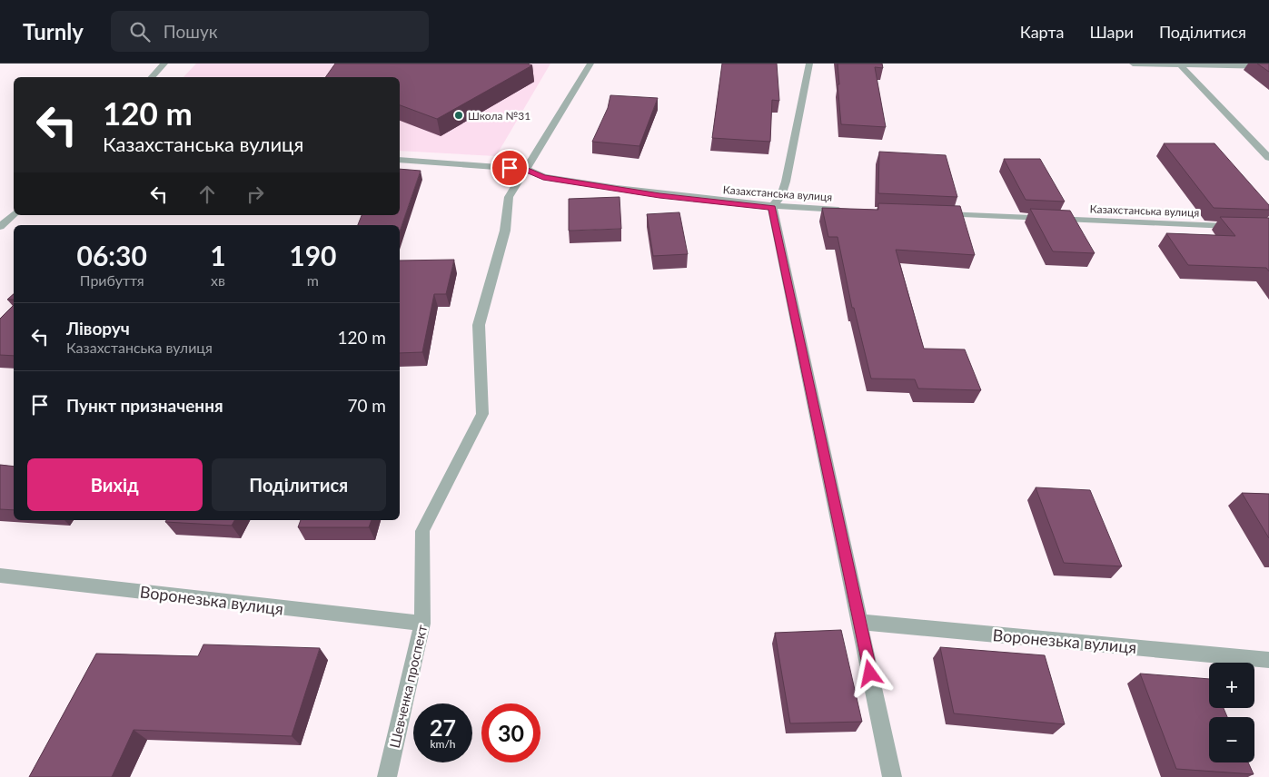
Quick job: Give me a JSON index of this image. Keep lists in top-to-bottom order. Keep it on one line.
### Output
{"streets":{"street":["Казахстанська вулиця","Воронезька вулиця","Шевченка проспект"]},"crossings":[["Казахстанська вулиця","Шевченка проспект"],["Воронезька вулиця","Шевченка проспект"]],"places":["Школа №31"],"page":{"header":"Turnly","search":"Пошук","nav":["Карта","Шари","Поділитися"],"turn":["120 m","Казахстанська вулиця"],"eta":["06:30","Прибуття","1","хв","190","m"],"list":[{"name":"Ліворуч","note":"Казахстанська вулиця","value":"120 m"},{"name":"Пункт призначення","value":"70 m"}],"buttons":["Вихід","Поділитися"],"map_buttons":["+","−"],"speed":"27 km/h","limit":"30"}}
